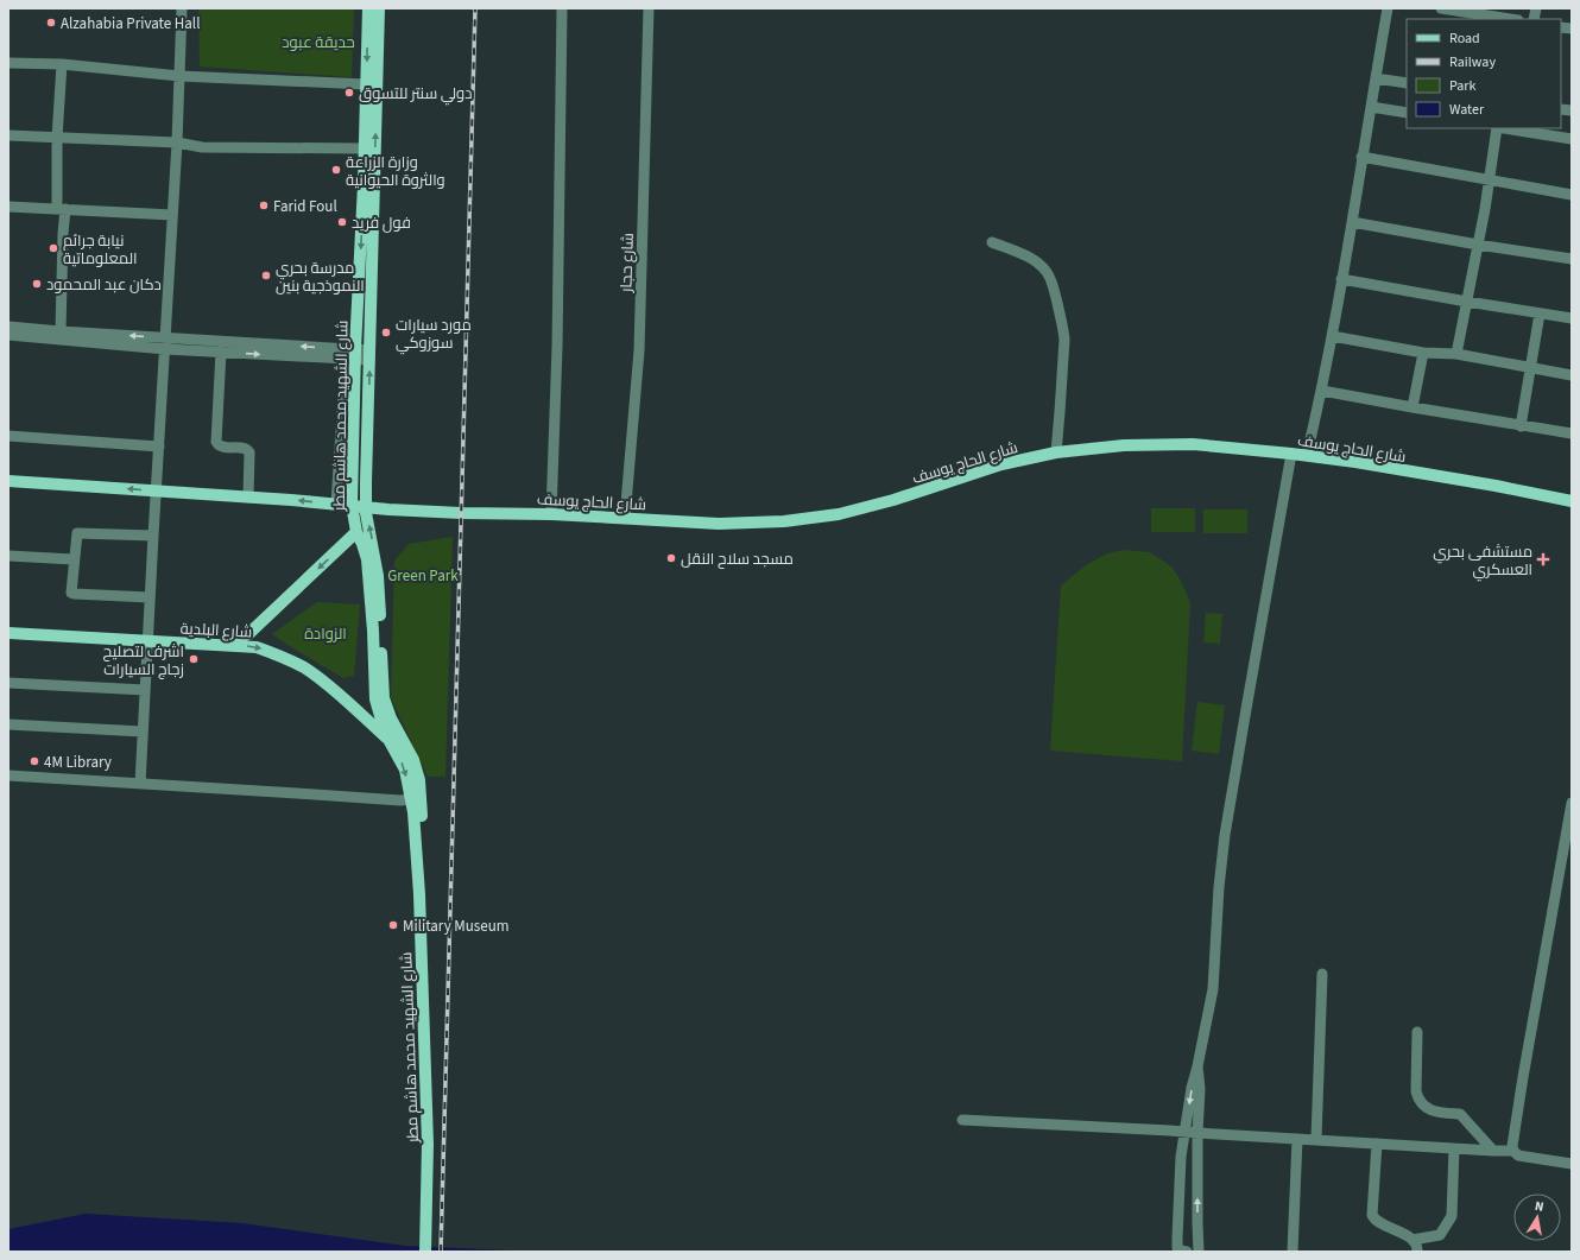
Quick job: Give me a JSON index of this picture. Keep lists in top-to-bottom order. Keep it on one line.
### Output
{"streets":{"main road":["شارع الشهيد محمد هاشم مطر","شارع الحاج يوسف","شارع البلدية"],"street":["شارع حجار"]},"crossings":[["شارع حجار","شارع الحاج يوسف"],["شارع الشهيد محمد هاشم مطر","شارع الحاج يوسف"],["شارع الشهيد محمد هاشم مطر","شارع البلدية"]],"parks":["حديقة عبود","Green Park","الزوادة"],"places":{"other":["Alzahabia Private Hall","دولي سنتر للتسوق","وزارة الزراعة والثروة الحيوانية","Farid Foul","فول فريد","نيابة جرائم المعلوماتية","مدرسة بحري النموذجية بنين","دكان عبد المحمود","مورد سيارات سوزوكي","مسجد سلاح النقل","اشرف لتصليح زجاج السيارات","4M Library","Military Museum"],"health":["مستشفى بحري العسكري"]},"legend":["Road","Railway","Park","Water"],"north":"top"}
